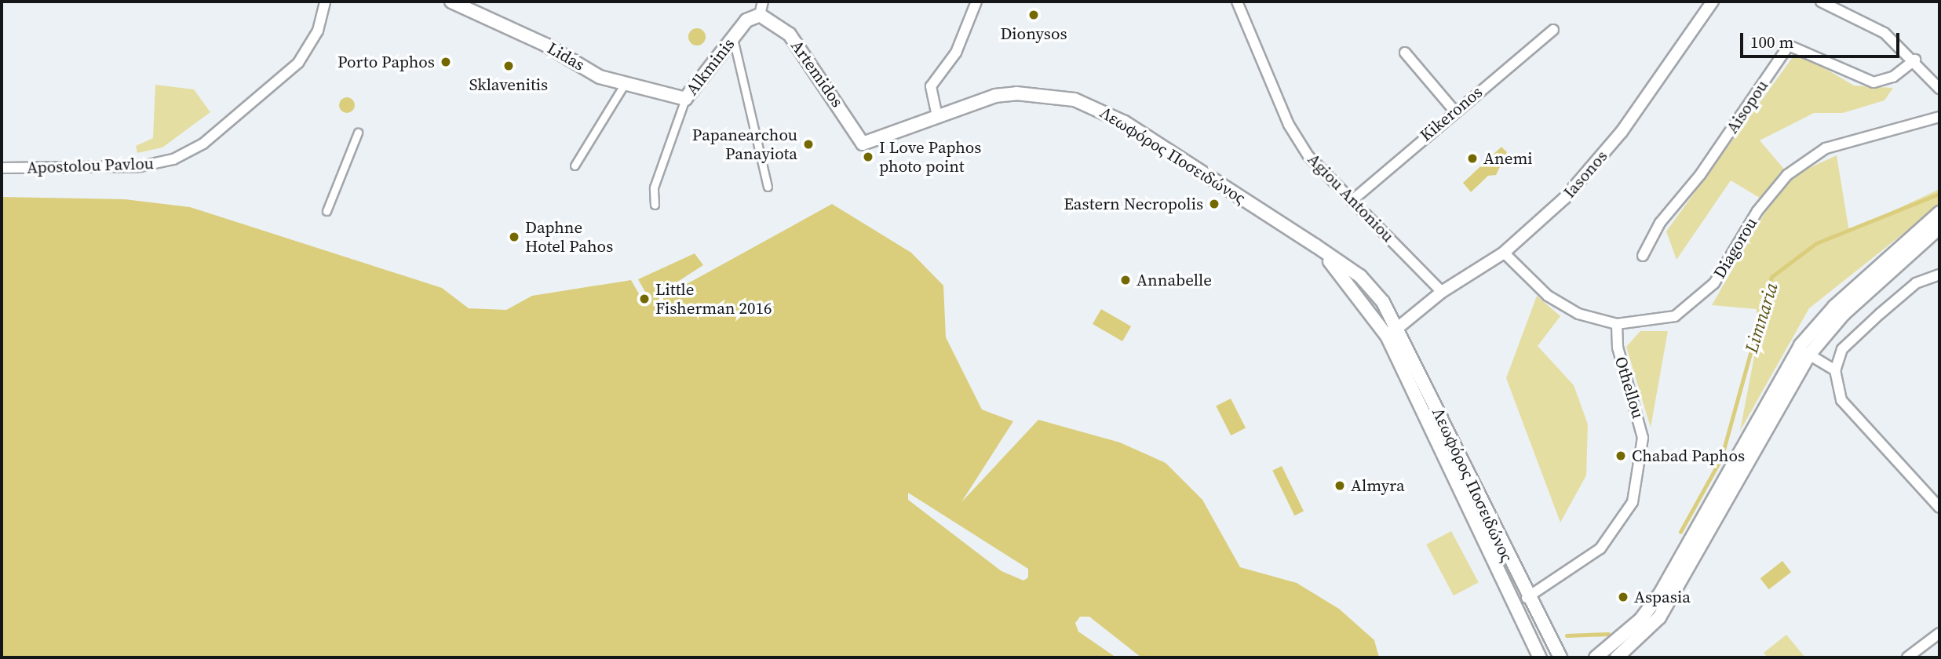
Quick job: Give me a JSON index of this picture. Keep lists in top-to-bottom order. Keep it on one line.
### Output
{"streets":{"main road":["Lidas","Alkminis","Artemidos","Λεωφόρος Ποσειδώνος"],"street":["Aisopou","Kikeronos","Apostolou Pavlou","Iasonos","Agiou Antoniou","Diagorou","Othellou"]},"crossings":[["Lidas","Alkminis"],["Alkminis","Artemidos"],["Artemidos","Λεωφόρος Ποσειδώνος"],["Kikeronos","Agiou Antoniou"],["Λεωφόρος Ποσειδώνος","Iasonos"],["Λεωφόρος Ποσειδώνος","Othellou"],["Iasonos","Agiou Antoniou"],["Iasonos","Diagorou"],["Diagorou","Othellou"]],"water":["Limnaria"],"places":["Dionysos","Porto Paphos","Sklavenitis","Papanearchou Panayiota","I Love Paphos photo point","Anemi","Eastern Necropolis","Daphne Hotel Pahos","Annabelle","Little Fisherman 2016","Chabad Paphos","Almyra","Aspasia"],"scale_bar":"100 m"}
